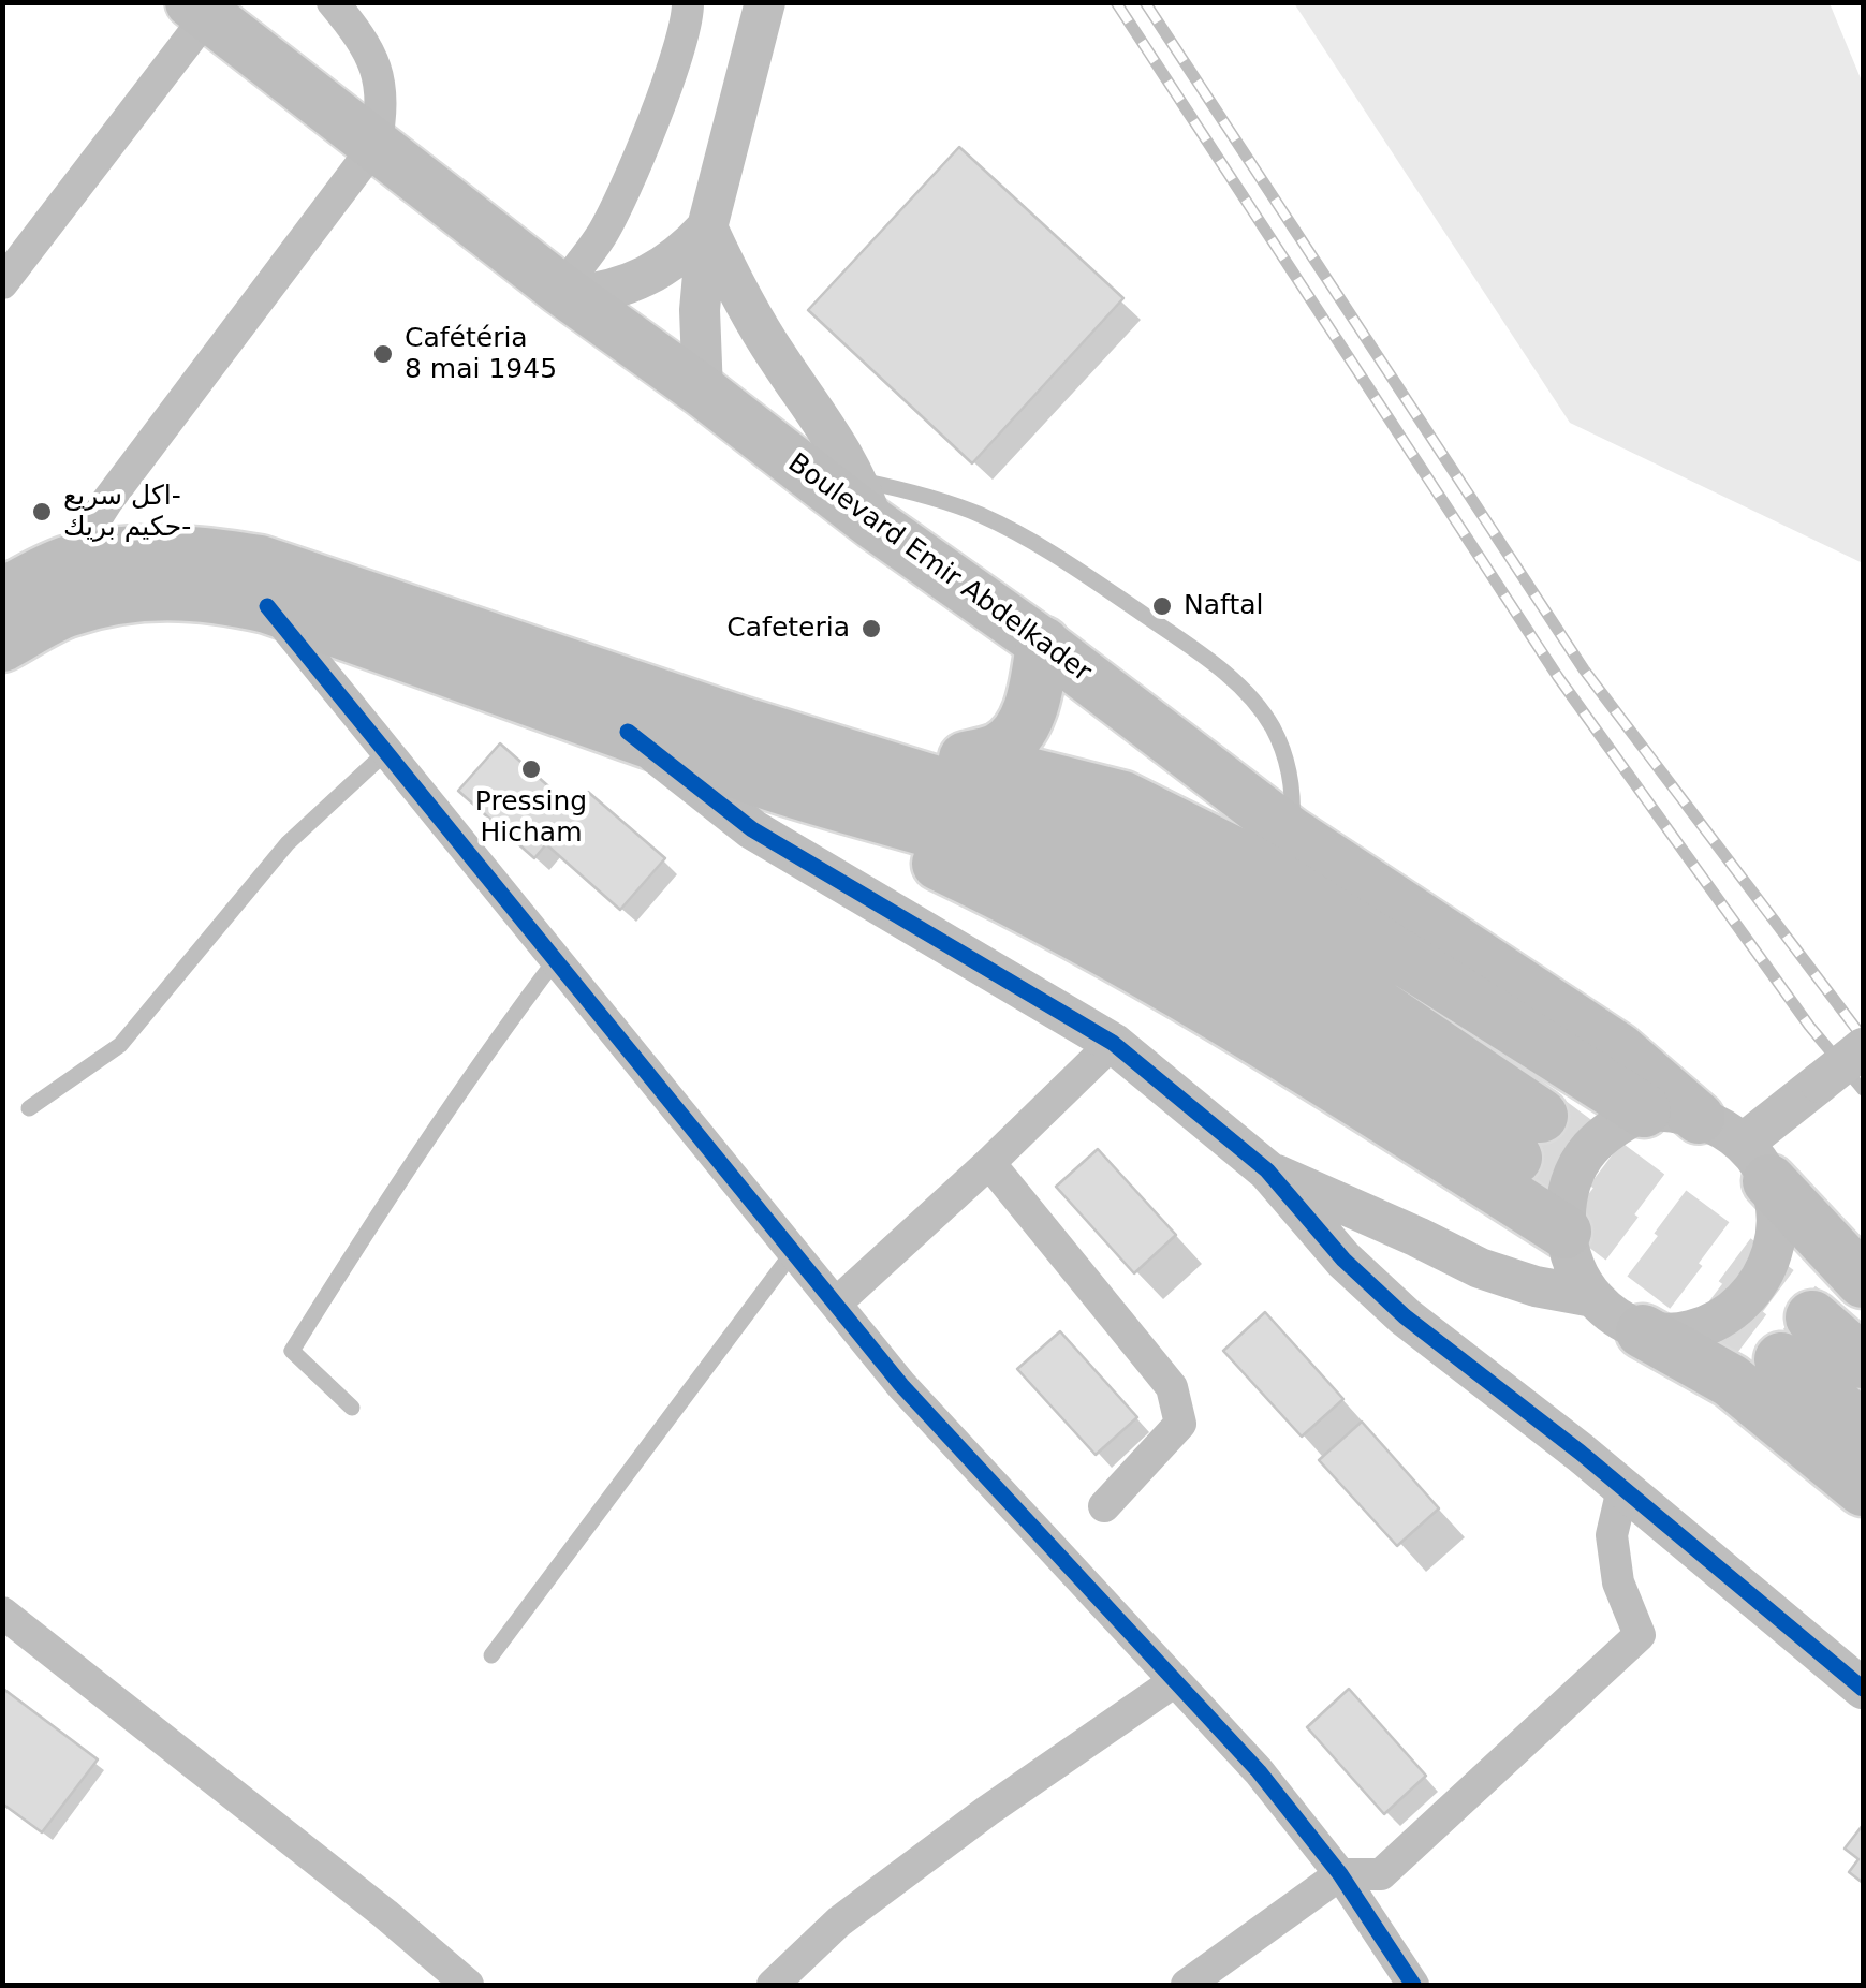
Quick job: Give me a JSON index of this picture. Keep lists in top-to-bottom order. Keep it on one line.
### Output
{"streets":{"main road":["Boulevard Emir Abdelkader"]},"places":["Cafétéria 8 mai 1945","اكل سريع- حكيم بريك-","Naftal","Cafeteria","Pressing Hicham"]}
